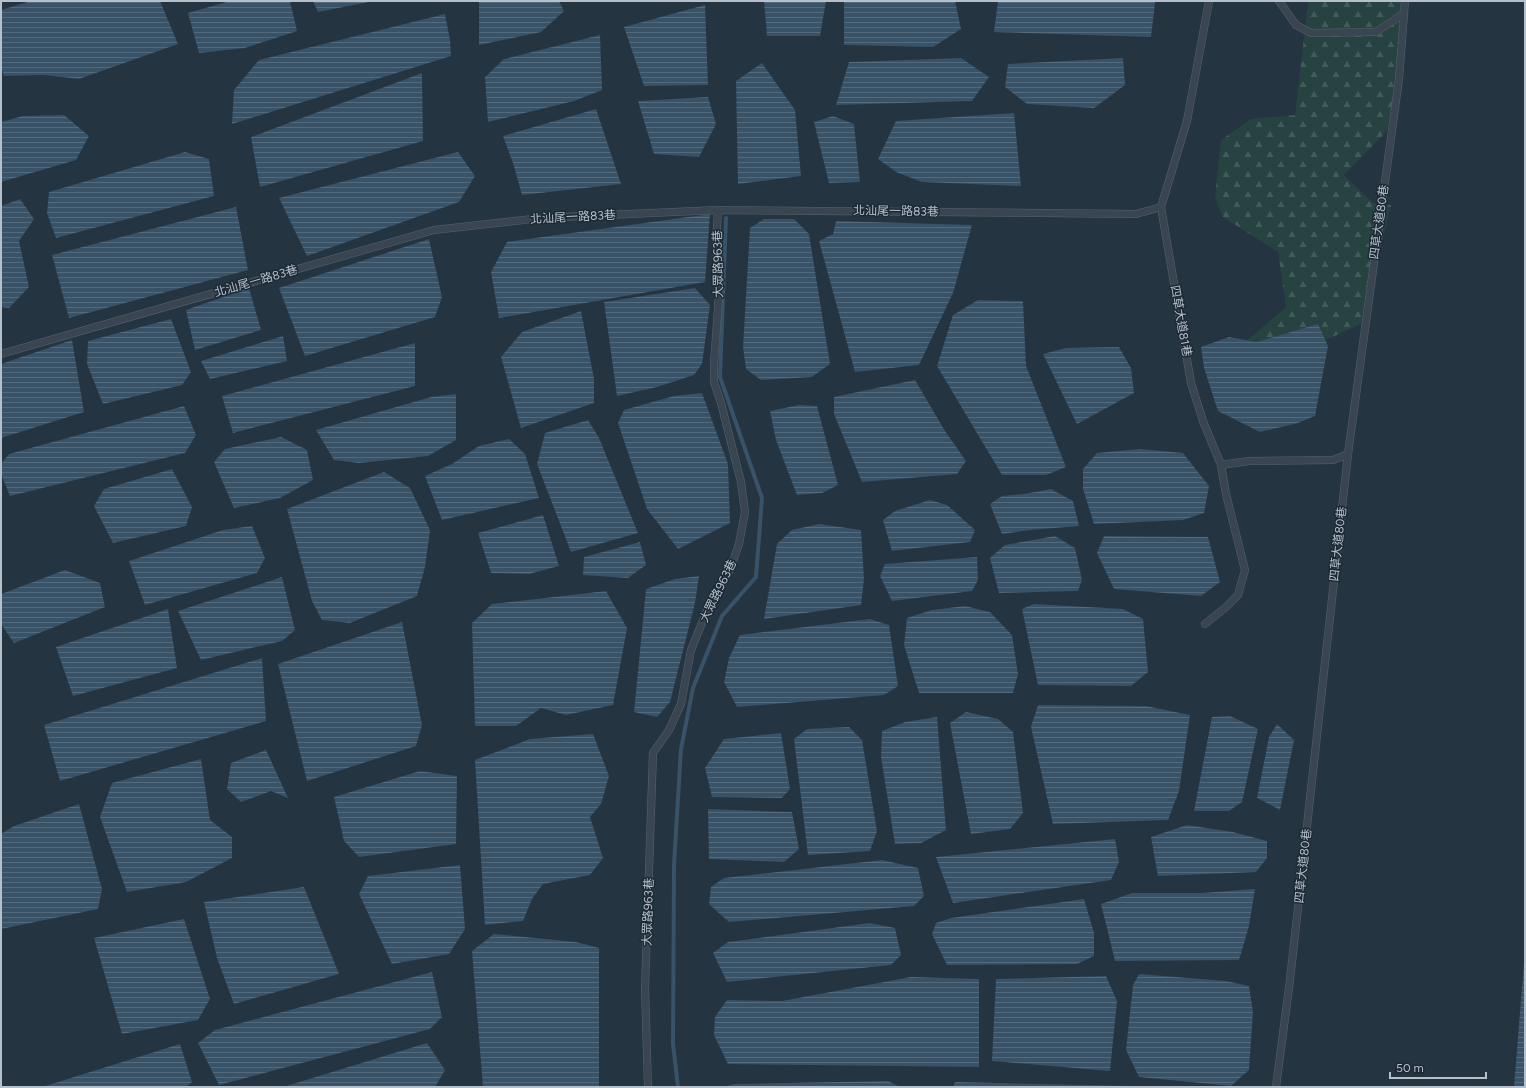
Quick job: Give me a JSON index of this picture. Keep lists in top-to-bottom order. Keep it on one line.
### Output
{"streets":{"lane":["北汕尾一路83巷","四草大道80巷","大眾路963巷","四草大道81巷"]},"crossings":[["北汕尾一路83巷","大眾路963巷"],["北汕尾一路83巷","四草大道81巷"]],"scale_bar":"50 m"}
